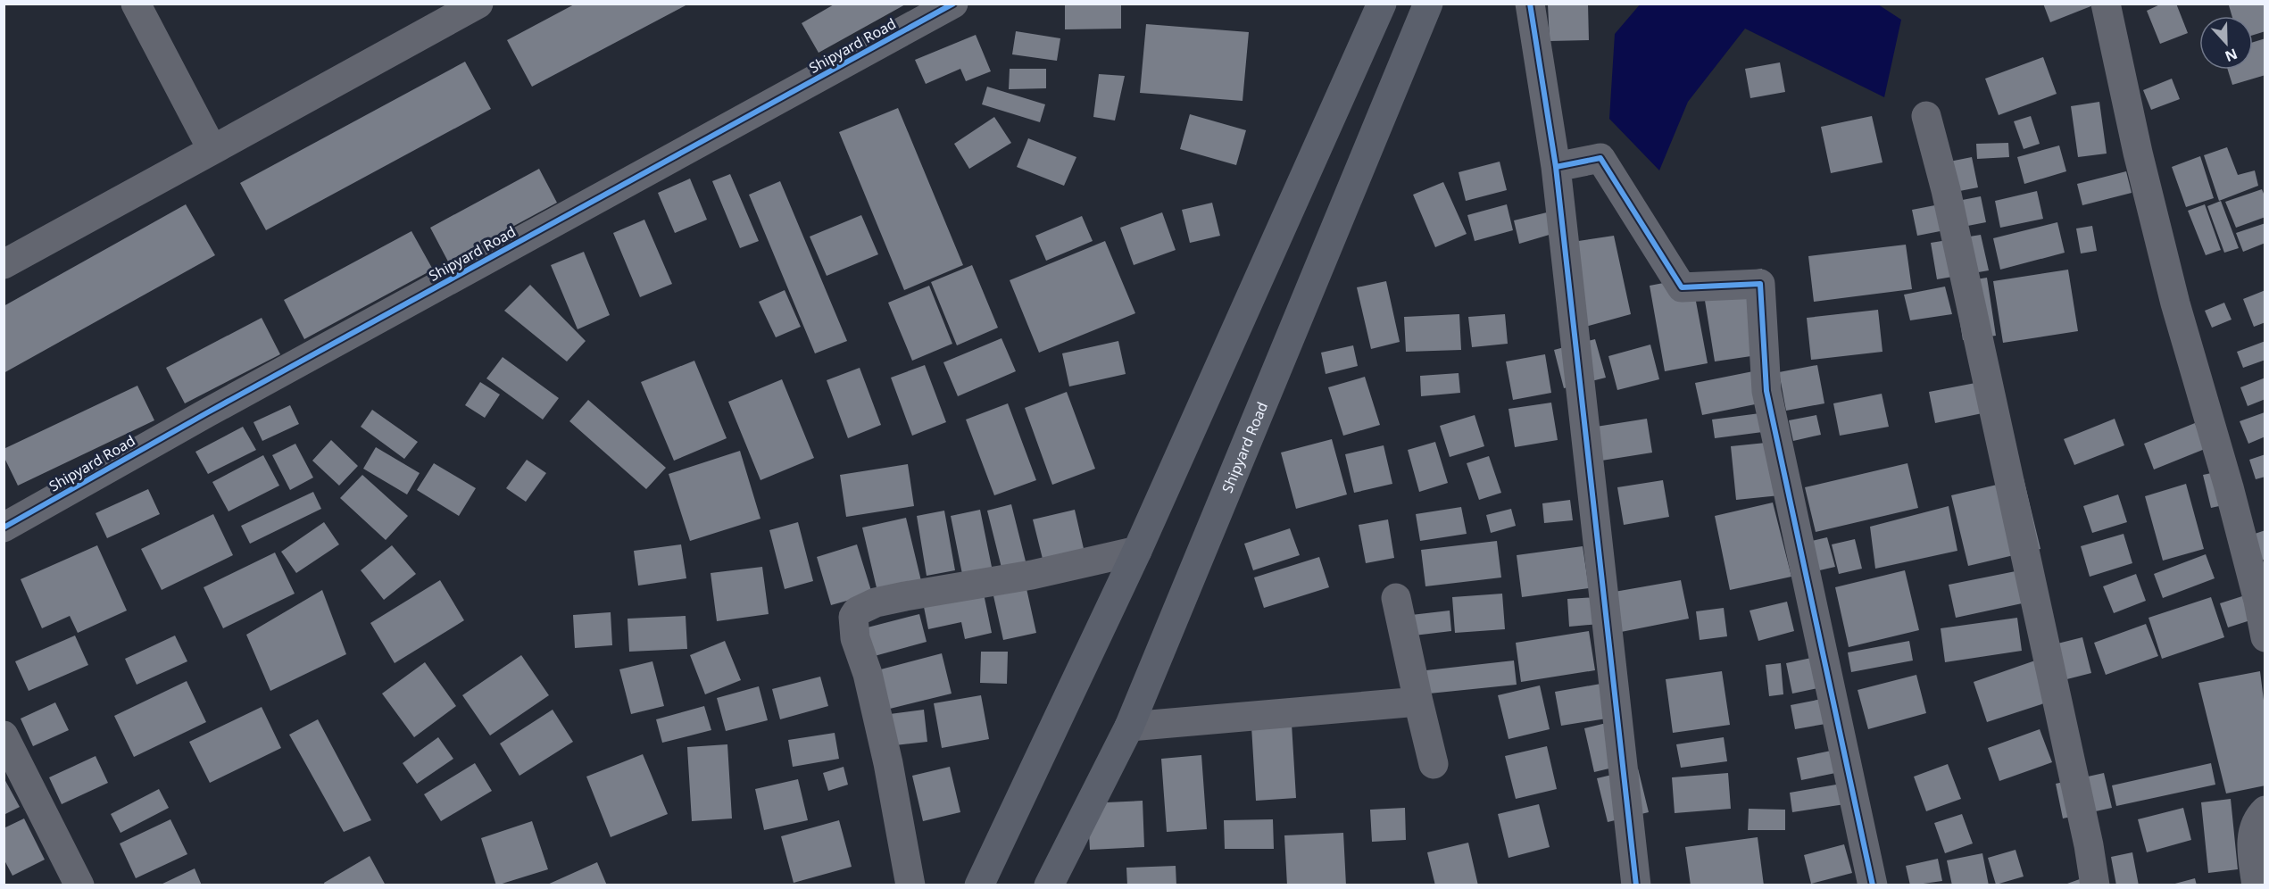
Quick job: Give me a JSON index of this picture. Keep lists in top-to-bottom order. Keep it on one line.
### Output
{"streets":{"main road":["Shipyard Road"]},"north":"bottom"}
